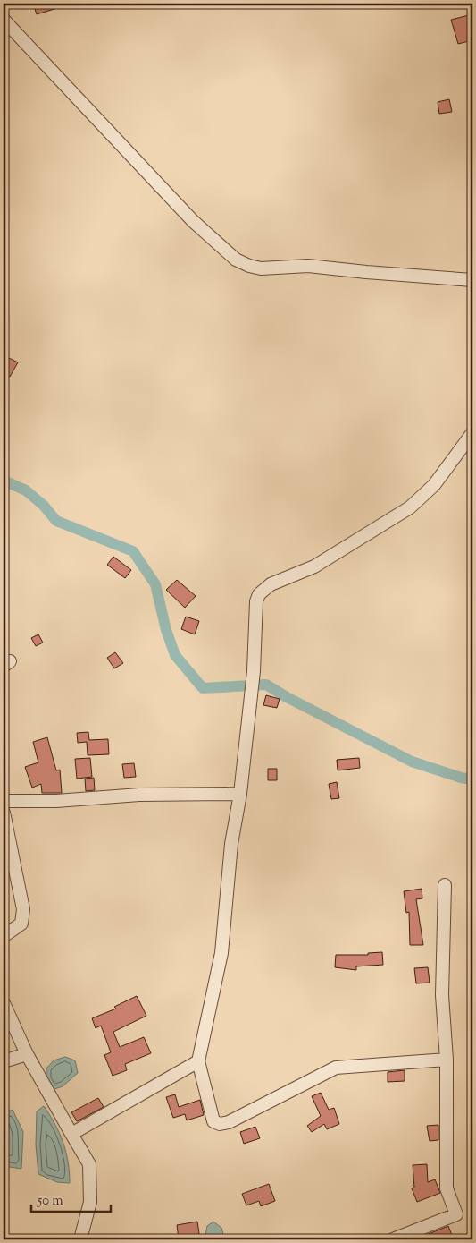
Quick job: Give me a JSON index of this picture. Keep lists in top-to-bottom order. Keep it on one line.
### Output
{"scale_bar":"50 m"}
